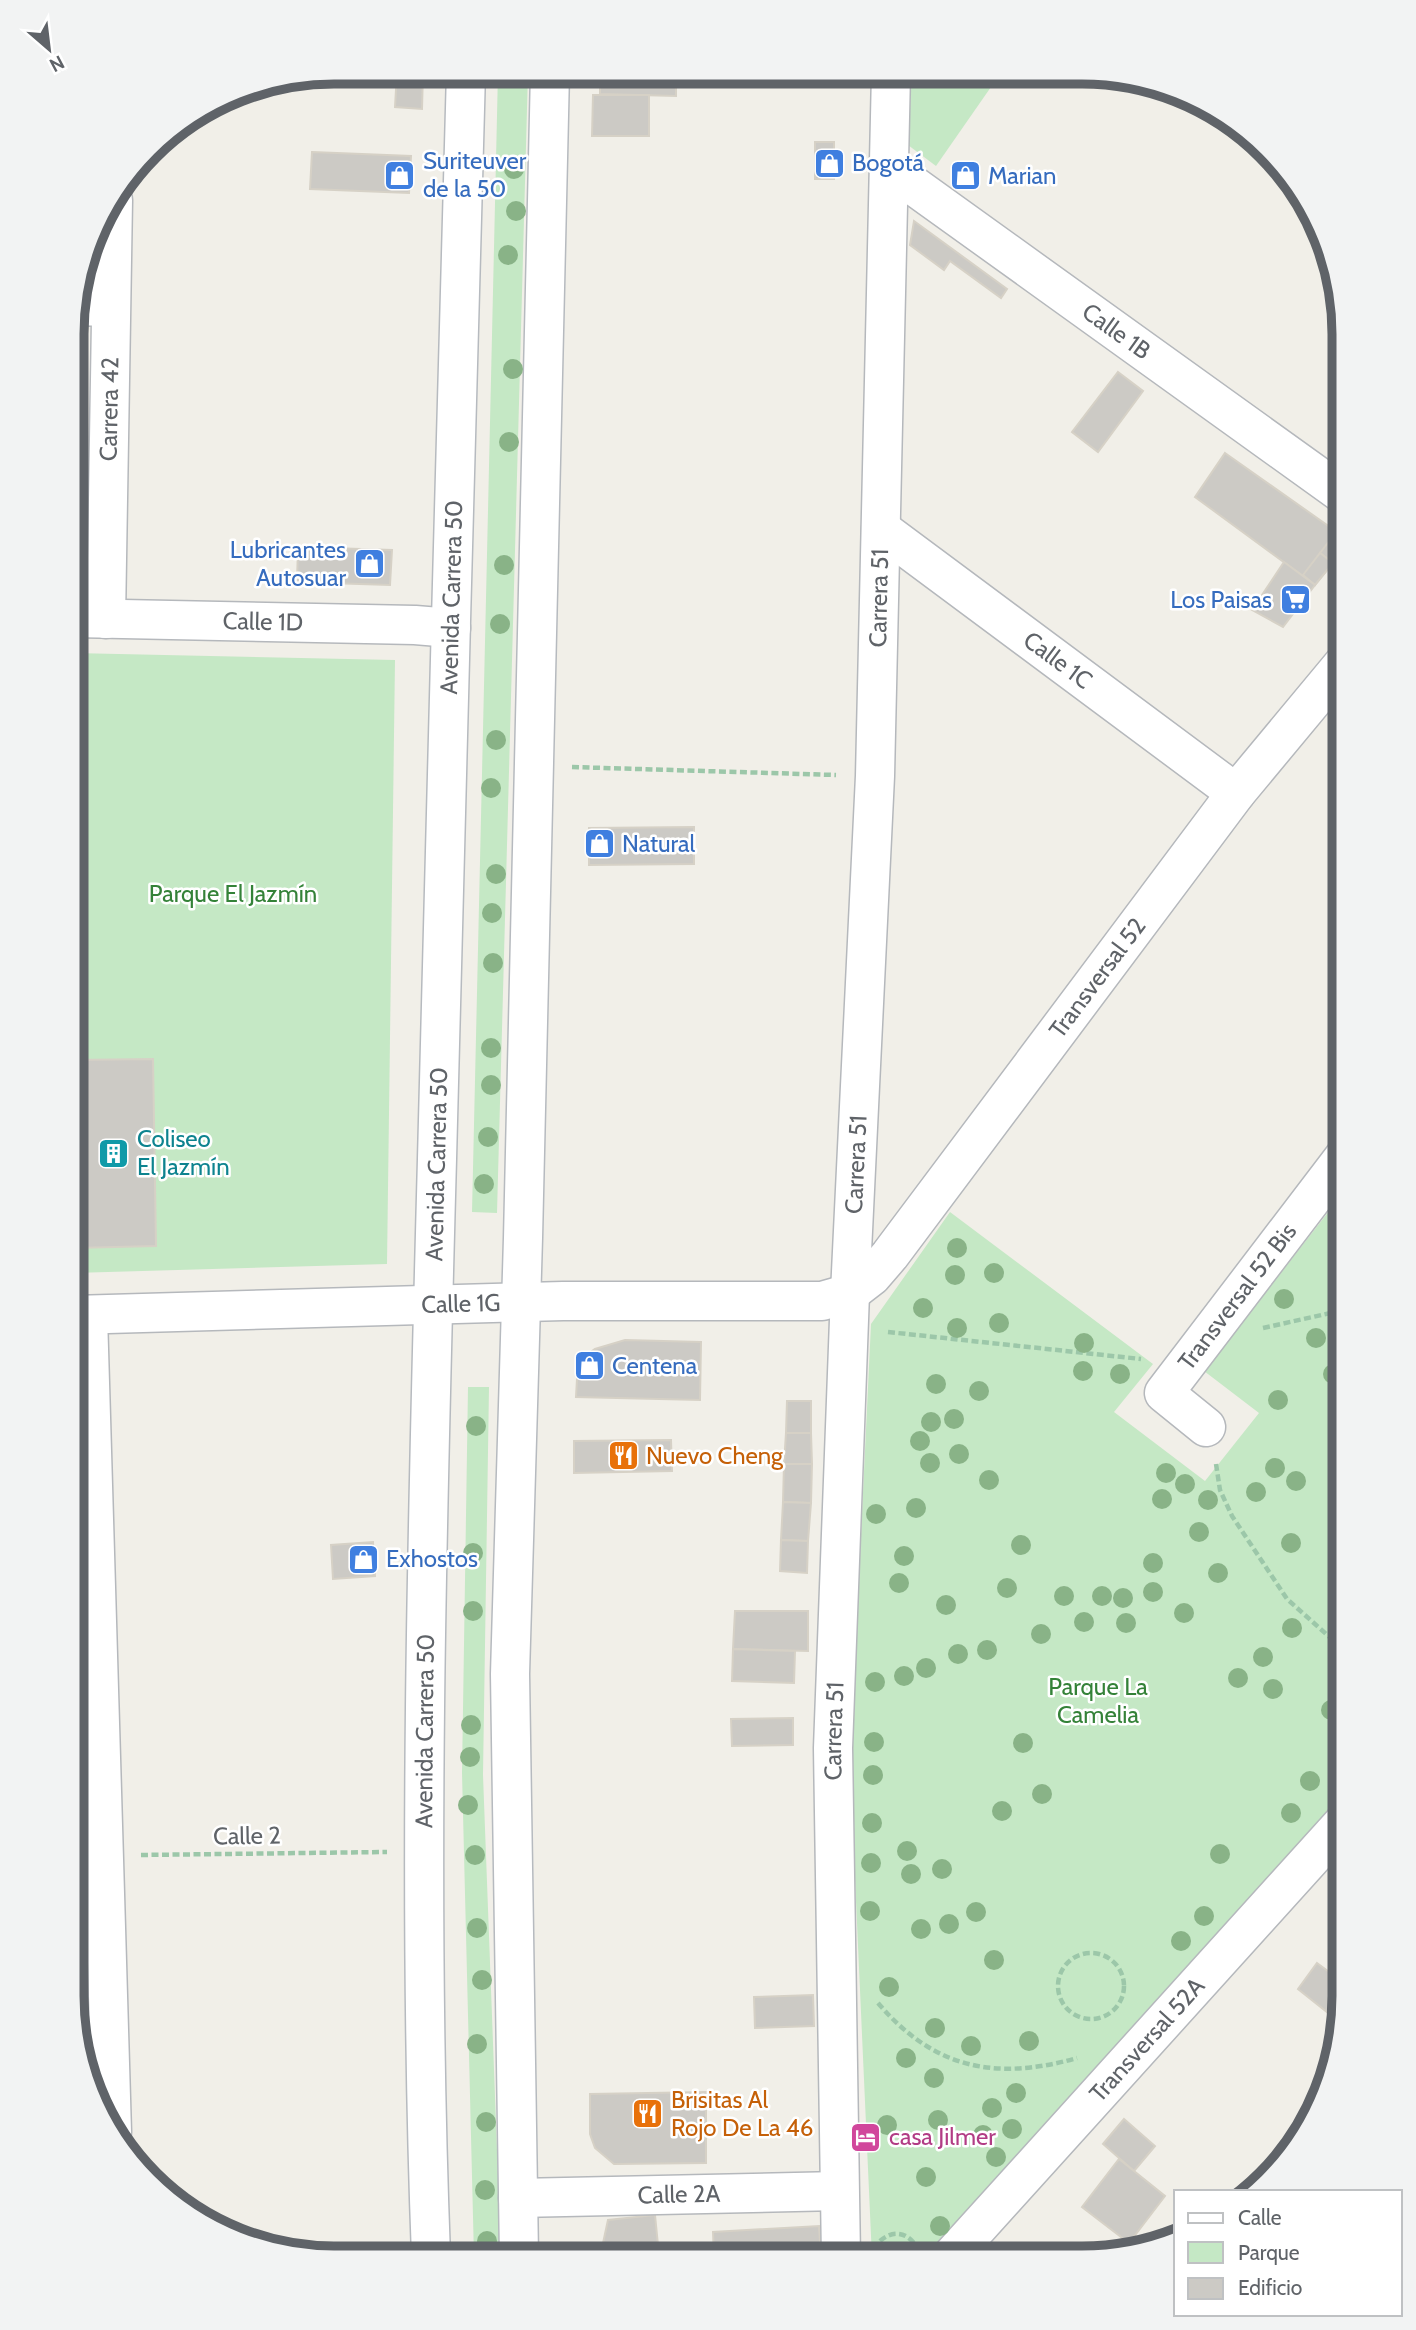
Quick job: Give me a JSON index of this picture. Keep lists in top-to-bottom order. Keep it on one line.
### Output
{"streets":{"street":["Calle 1B","Carrera 42","Avenida Carrera 50","Carrera 51","Calle 1D","Calle 1C","Transversal 52","Transversal 52 Bis","Calle 1G","Transversal 52A","Calle 2A"],"path":["Calle 2"]},"crossings":[["Calle 1B","Carrera 51"],["Carrera 42","Calle 1D"],["Avenida Carrera 50","Calle 1D"],["Avenida Carrera 50","Calle 1G"],["Avenida Carrera 50","Calle 2"],["Carrera 51","Calle 1C"],["Carrera 51","Transversal 52"],["Carrera 51","Calle 1G"],["Carrera 51","Calle 2A"],["Calle 1C","Transversal 52"],["Transversal 52","Calle 1G"]],"parks":["Parque El Jazmín","Parque La Camelia"],"places":{"shop":["Bogotá","Suriteuver de la 50","Marian","Lubricantes Autosuar","Natural","Centena","Exhostos"],"supermarket":["Los Paisas"],"building":["Coliseo El Jazmín"],"restaurant":["Nuevo Cheng","Brisitas Al Rojo De La 46"],"hotel":["casa Jilmer"]},"legend":["Calle","Parque","Edificio"],"north":"bottom right"}
